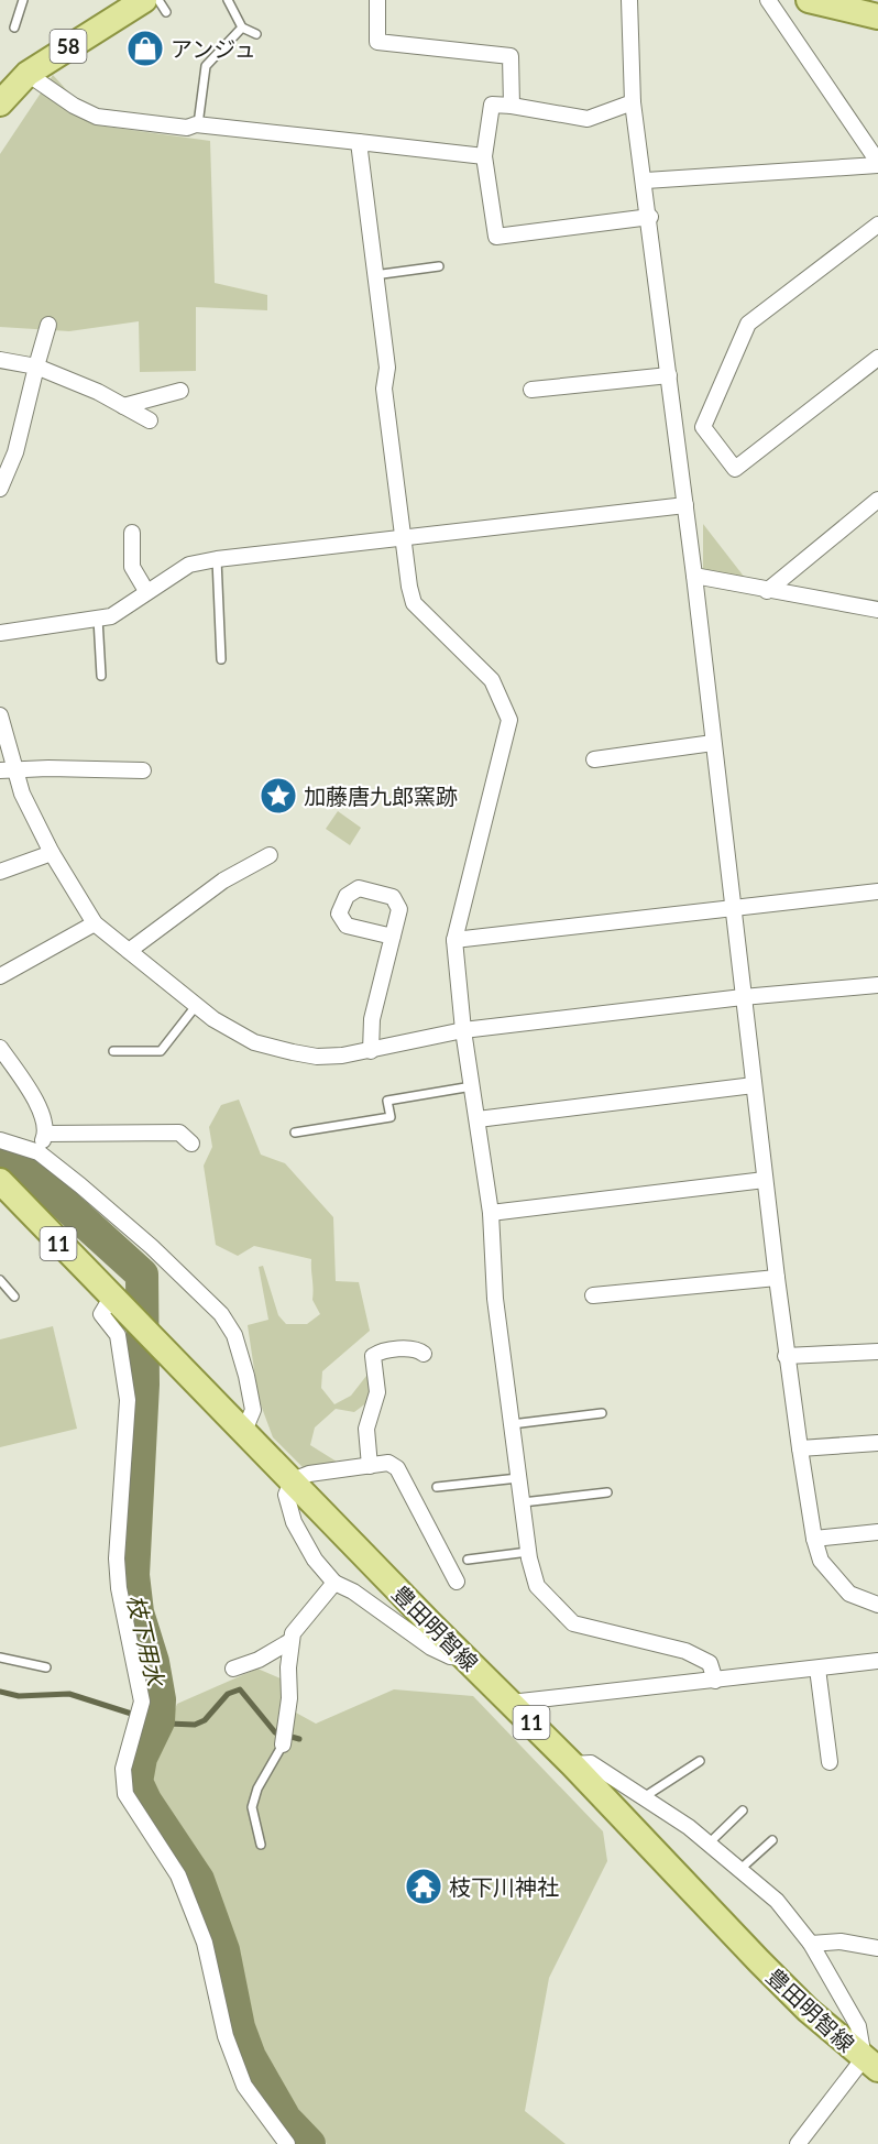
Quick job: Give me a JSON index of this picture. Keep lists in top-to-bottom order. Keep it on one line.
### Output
{"streets":{"main road":["58","11","豊田明智線"]},"water":["枝下用水"],"places":{"shop":["アンジュ"],"place":["加藤唐九郎窯跡"],"temple":["枝下川神社"]}}
